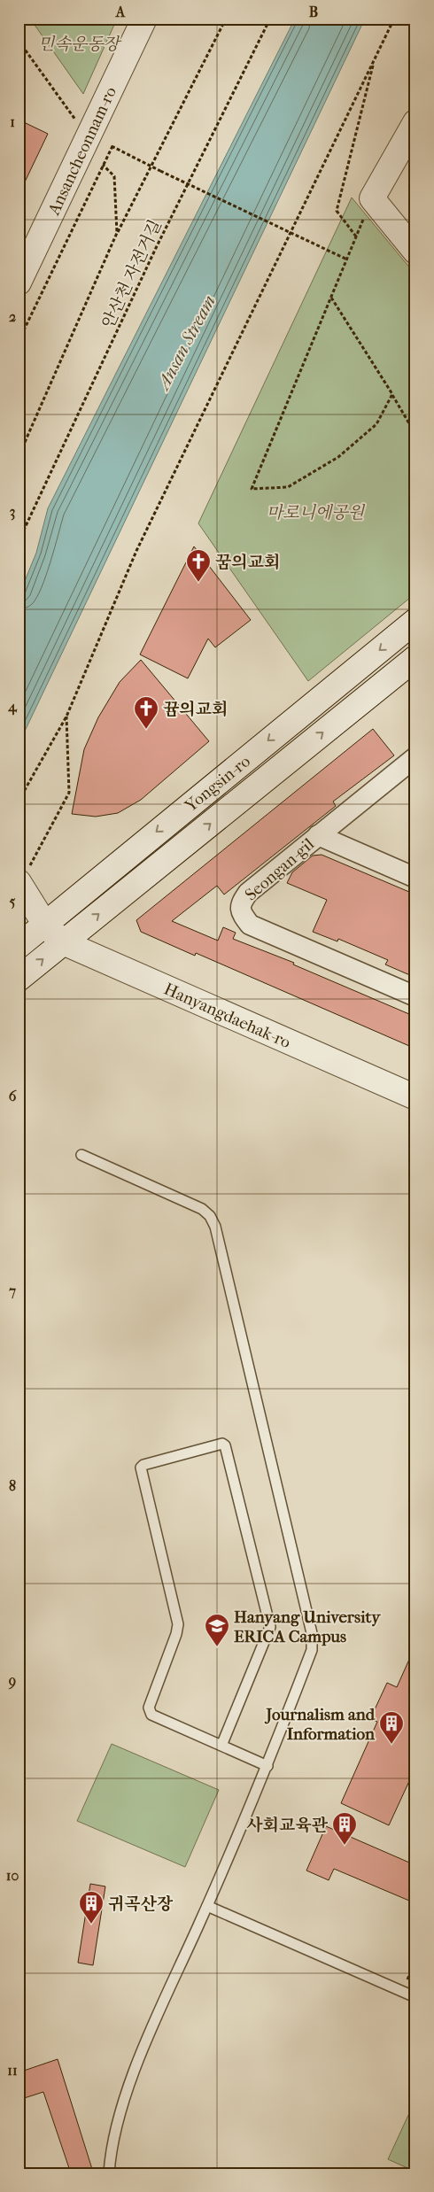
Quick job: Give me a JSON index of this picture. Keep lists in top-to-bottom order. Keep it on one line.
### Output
{"streets":{"main road":["Ansancheonnam-ro","Yongsin-ro","Hanyangdaehak-ro"],"street":["Seongan-gil"],"path":["안산천 자전거길"]},"crossings":[["Yongsin-ro","Hanyangdaehak-ro"]],"water":["Ansan Stream"],"parks":["민속운동장","마로니에공원"],"places":{"church":["꿈의교회","뀸의교회"],"school or university":["Hanyang University ERICA Campus"],"building":["Journalism and Information","사회교육관","귀곡산장"]},"grid":{"columns":["A","B"],"rows":["1","2","3","4","5","6","7","8","9","10","11"]}}
